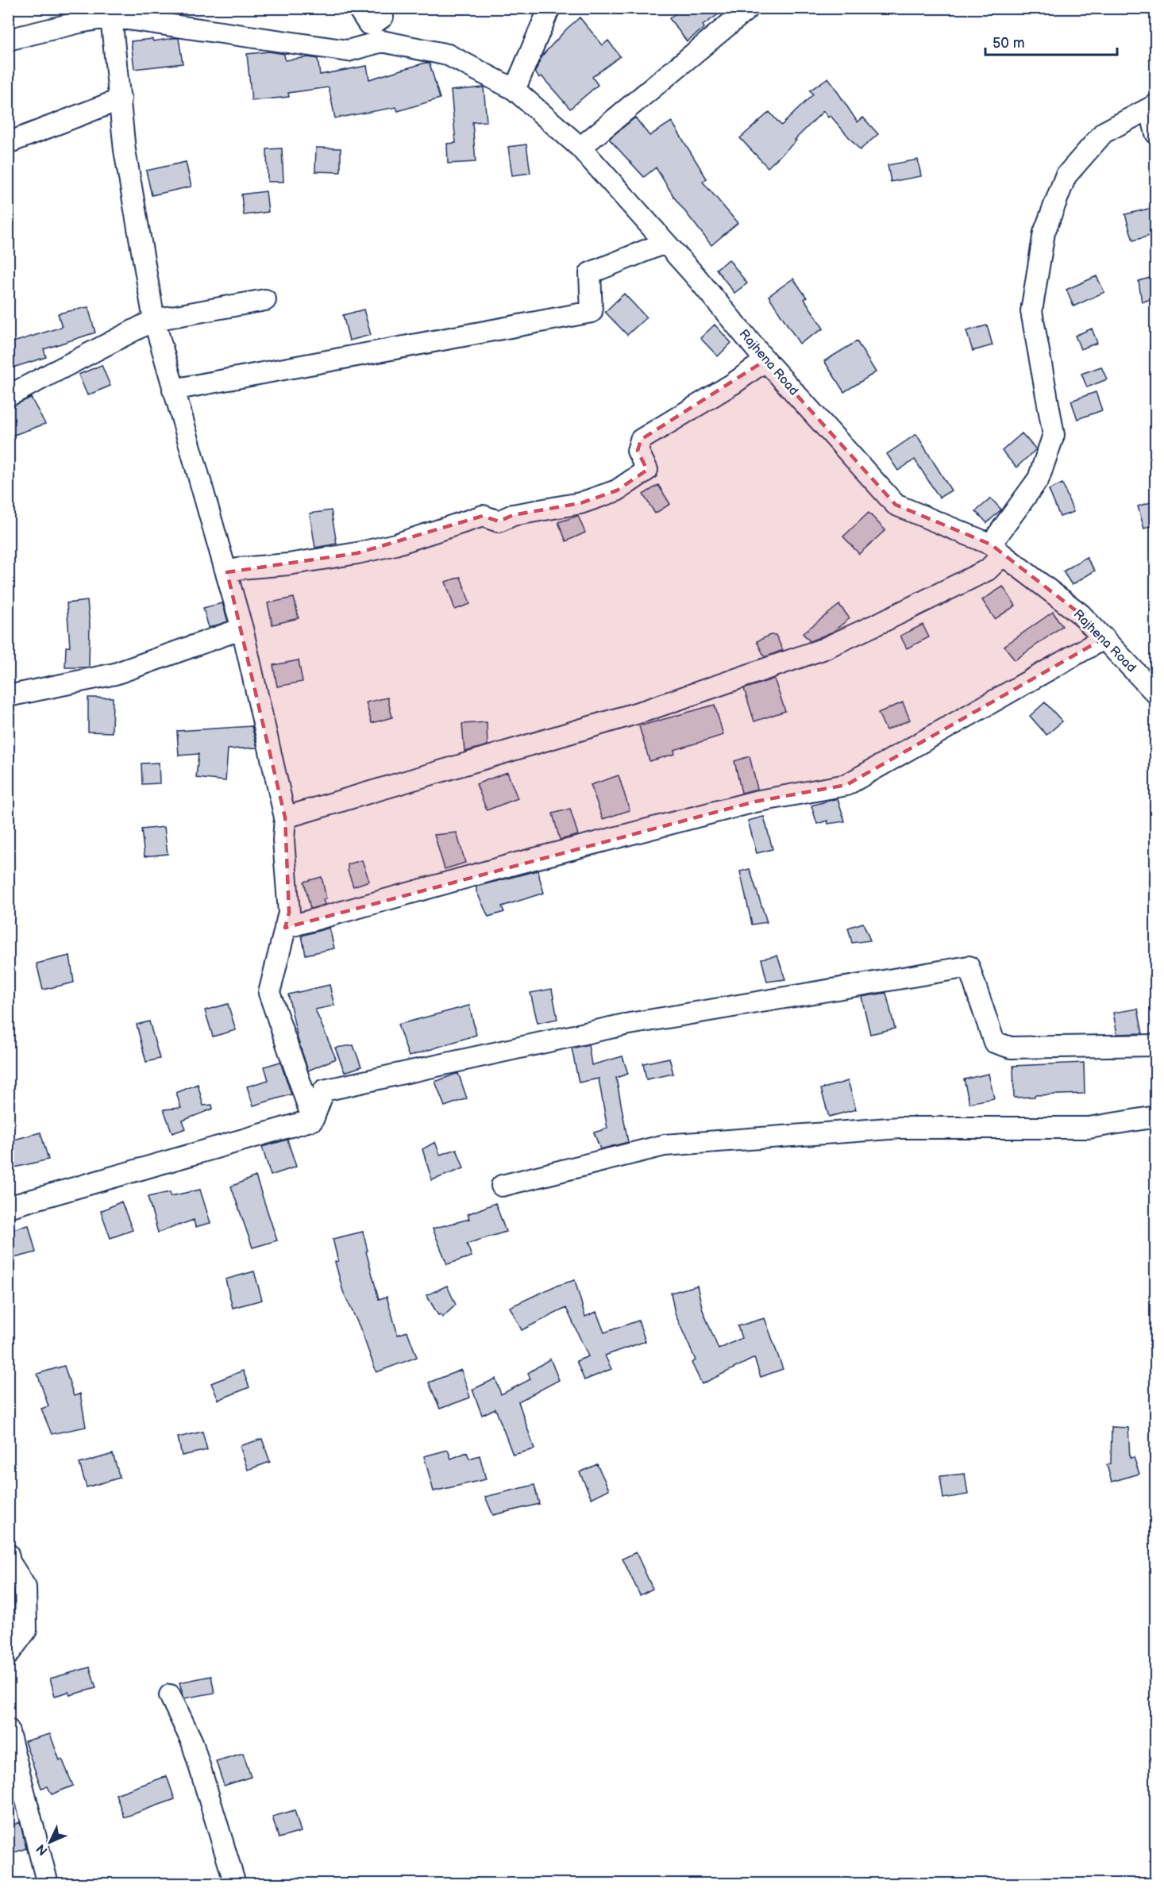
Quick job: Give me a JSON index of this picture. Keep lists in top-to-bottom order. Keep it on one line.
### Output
{"streets":{"street":["Rajhena Road"]},"scale_bar":"50 m","north":"bottom left"}
